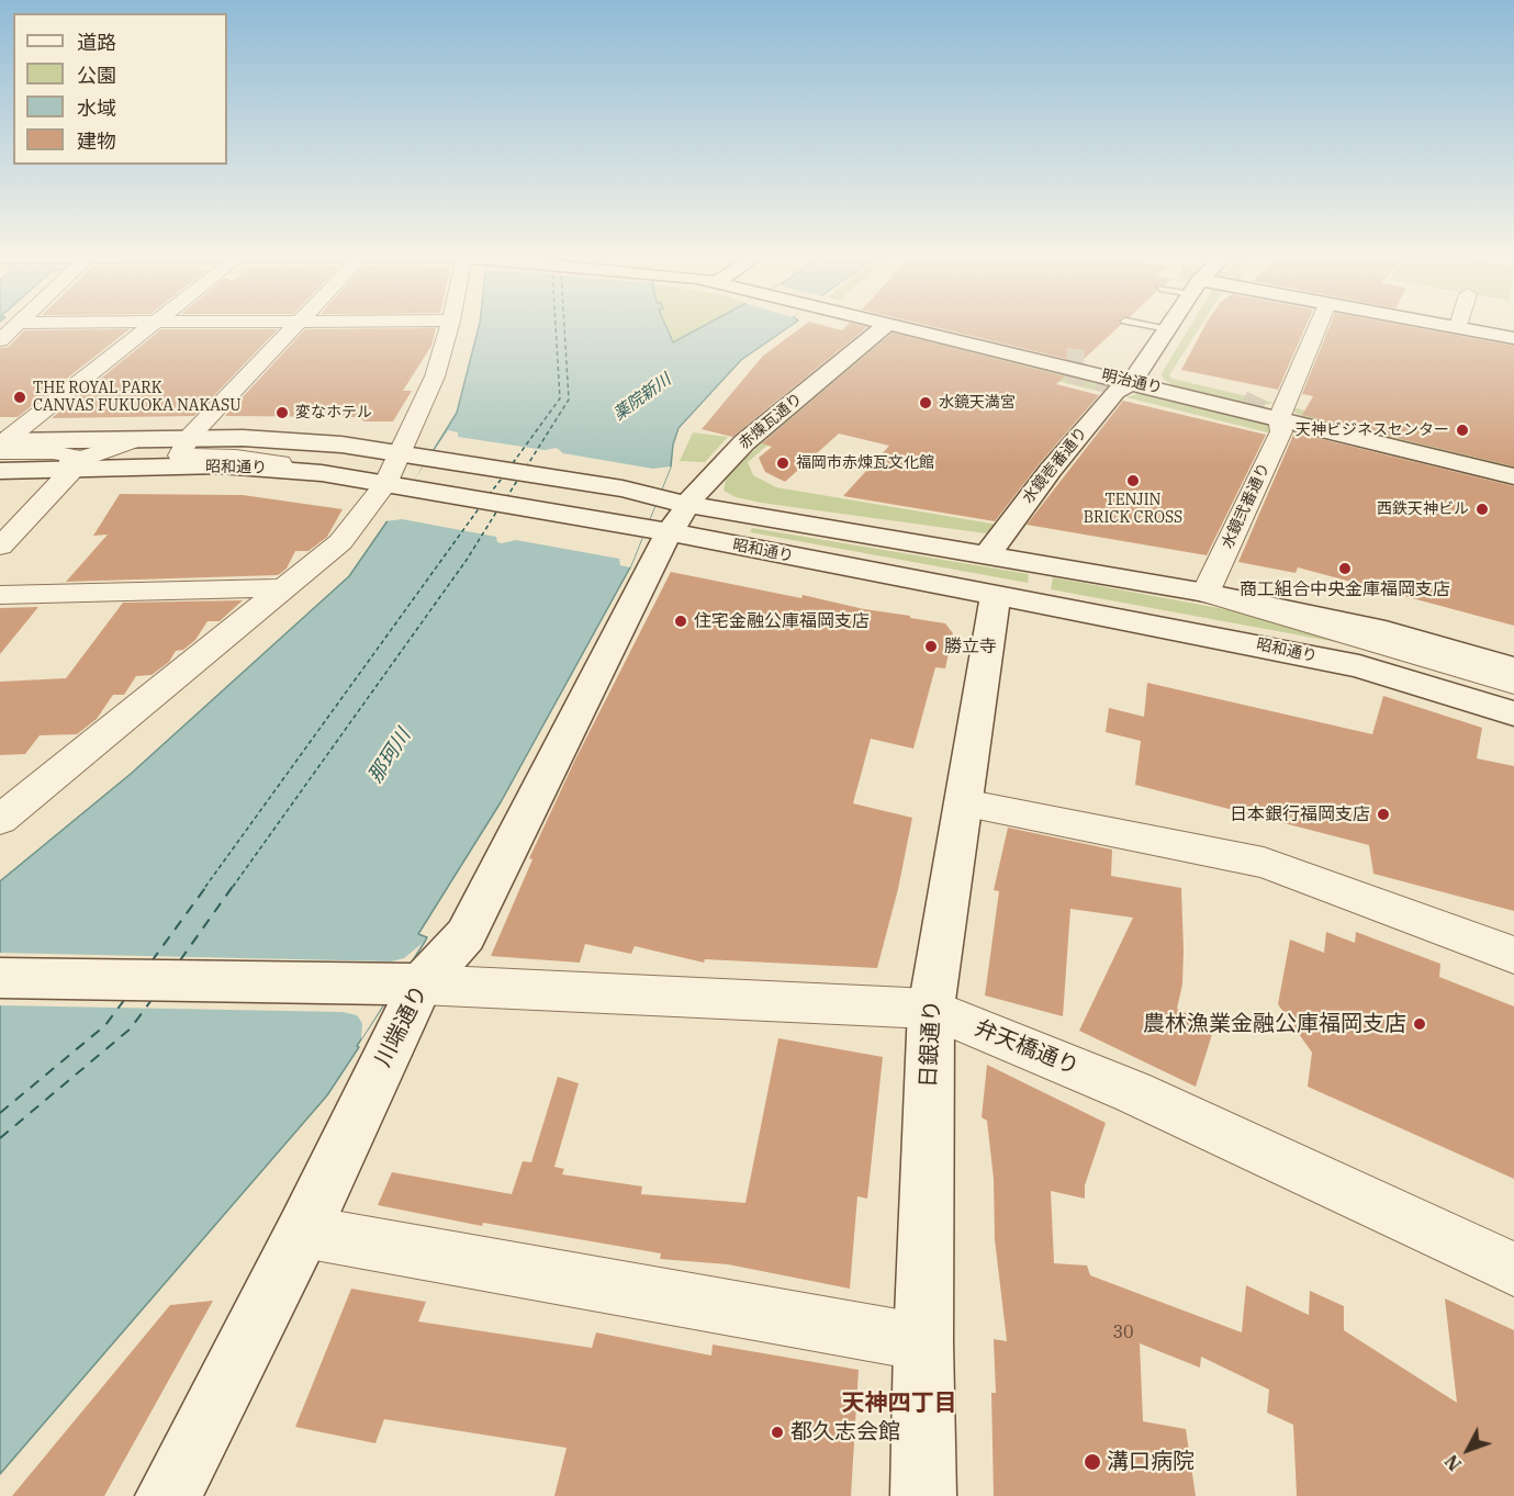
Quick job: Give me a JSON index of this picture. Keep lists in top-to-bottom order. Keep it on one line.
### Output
{"streets":{"street":["明治通り","赤煉瓦通り","水鏡壱番通り","昭和通り","水鏡弐番通り","川端通り","日銀通り","弁天橋通り"]},"crossings":[["明治通り","水鏡壱番通り"],["明治通り","水鏡弐番通り"],["赤煉瓦通り","昭和通り"],["赤煉瓦通り","川端通り"],["水鏡壱番通り","昭和通り"],["水鏡壱番通り","日銀通り"],["昭和通り","水鏡弐番通り"],["昭和通り","川端通り"],["昭和通り","日銀通り"],["川端通り","弁天橋通り"],["日銀通り","弁天橋通り"]],"districts":["天神四丁目"],"water":["薬院新川","那珂川"],"places":["THE ROYAL PARK CANVAS FUKUOKA NAKASU","水鏡天満宮","変なホテル","天神ビジネスセンター","福岡市赤煉瓦文化館","TENJIN BRICK CROSS","西鉄天神ビル","商工組合中央金庫福岡支店","住宅金融公庫福岡支店","勝立寺","日本銀行福岡支店","農林漁業金融公庫福岡支店","都久志会館","溝口病院"],"house_numbers":["30"],"legend":["道路","公園","水域","建物"],"north":"bottom left"}
